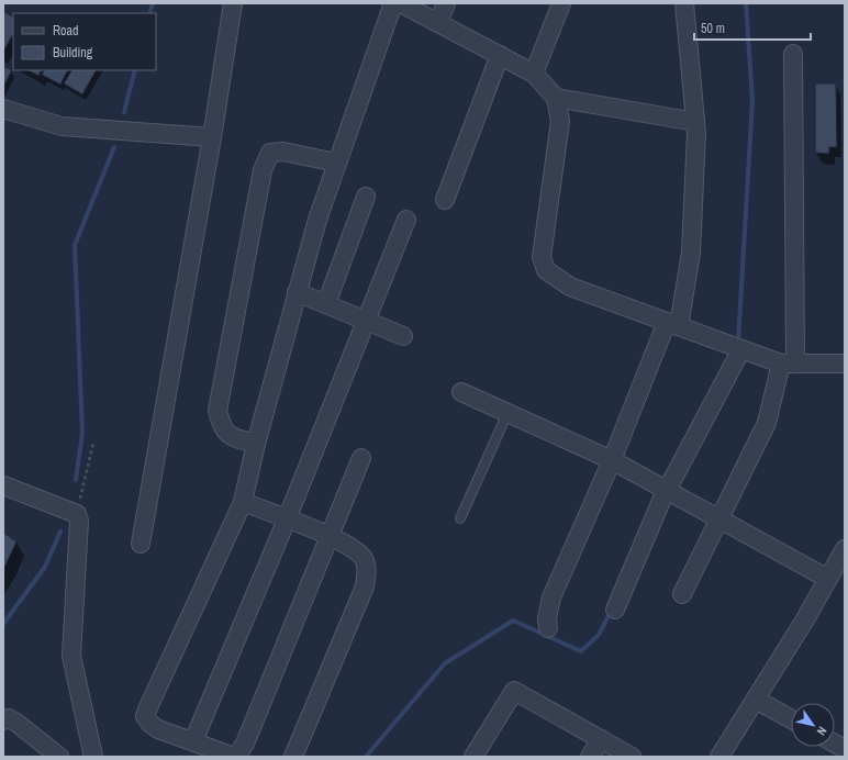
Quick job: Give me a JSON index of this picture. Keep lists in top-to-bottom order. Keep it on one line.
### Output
{"legend":["Road","Building"],"scale_bar":"50 m","north":"bottom right"}
